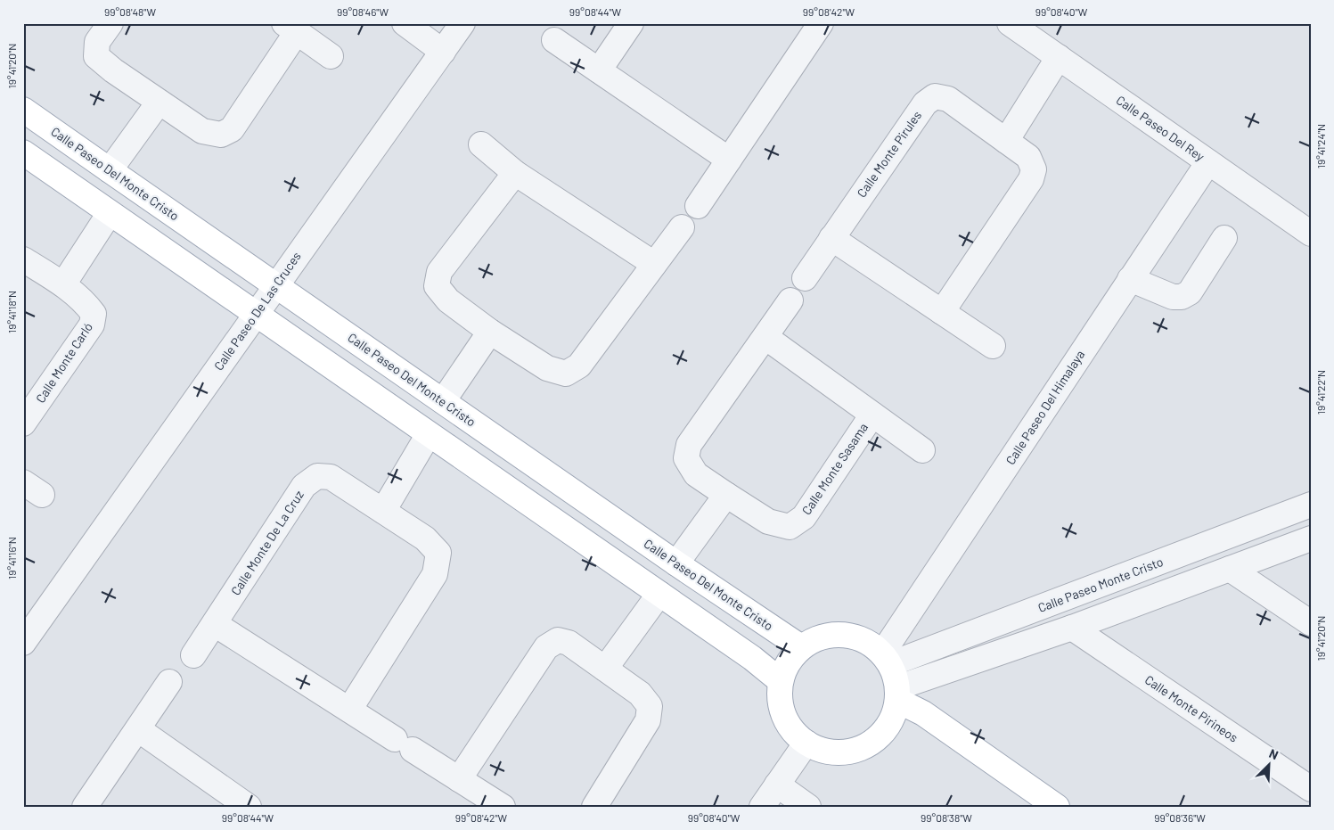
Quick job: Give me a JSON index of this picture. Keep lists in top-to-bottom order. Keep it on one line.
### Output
{"streets":{"main road":["Calle Paseo Del Monte Cristo"],"street":["Calle Paseo Del Rey","Calle Monte Pirules","Calle Paseo De Las Cruces","Calle Monte Carló","Calle Paseo Del Himalaya","Calle Monte Sasama","Calle Monte De La Cruz","Calle Paseo Monte Cristo","Calle Monte Pirineos"]},"crossings":[["Calle Paseo Del Rey","Calle Paseo Del Himalaya"],["Calle Paseo Del Monte Cristo","Calle Paseo De Las Cruces"],["Calle Paseo Del Monte Cristo","Calle Paseo Del Himalaya"],["Calle Paseo Del Monte Cristo","Calle Paseo Monte Cristo"],["Calle Paseo Del Himalaya","Calle Paseo Monte Cristo"]],"north":"top right","coordinates":["99°08'48\"W","99°08'46\"W","99°08'44\"W","99°08'42\"W","99°08'40\"W","19°41'20\"N","19°41'24\"N","19°41'18\"N","19°41'22\"N","19°41'16\"N","99°08'38\"W","99°08'36\"W"]}
